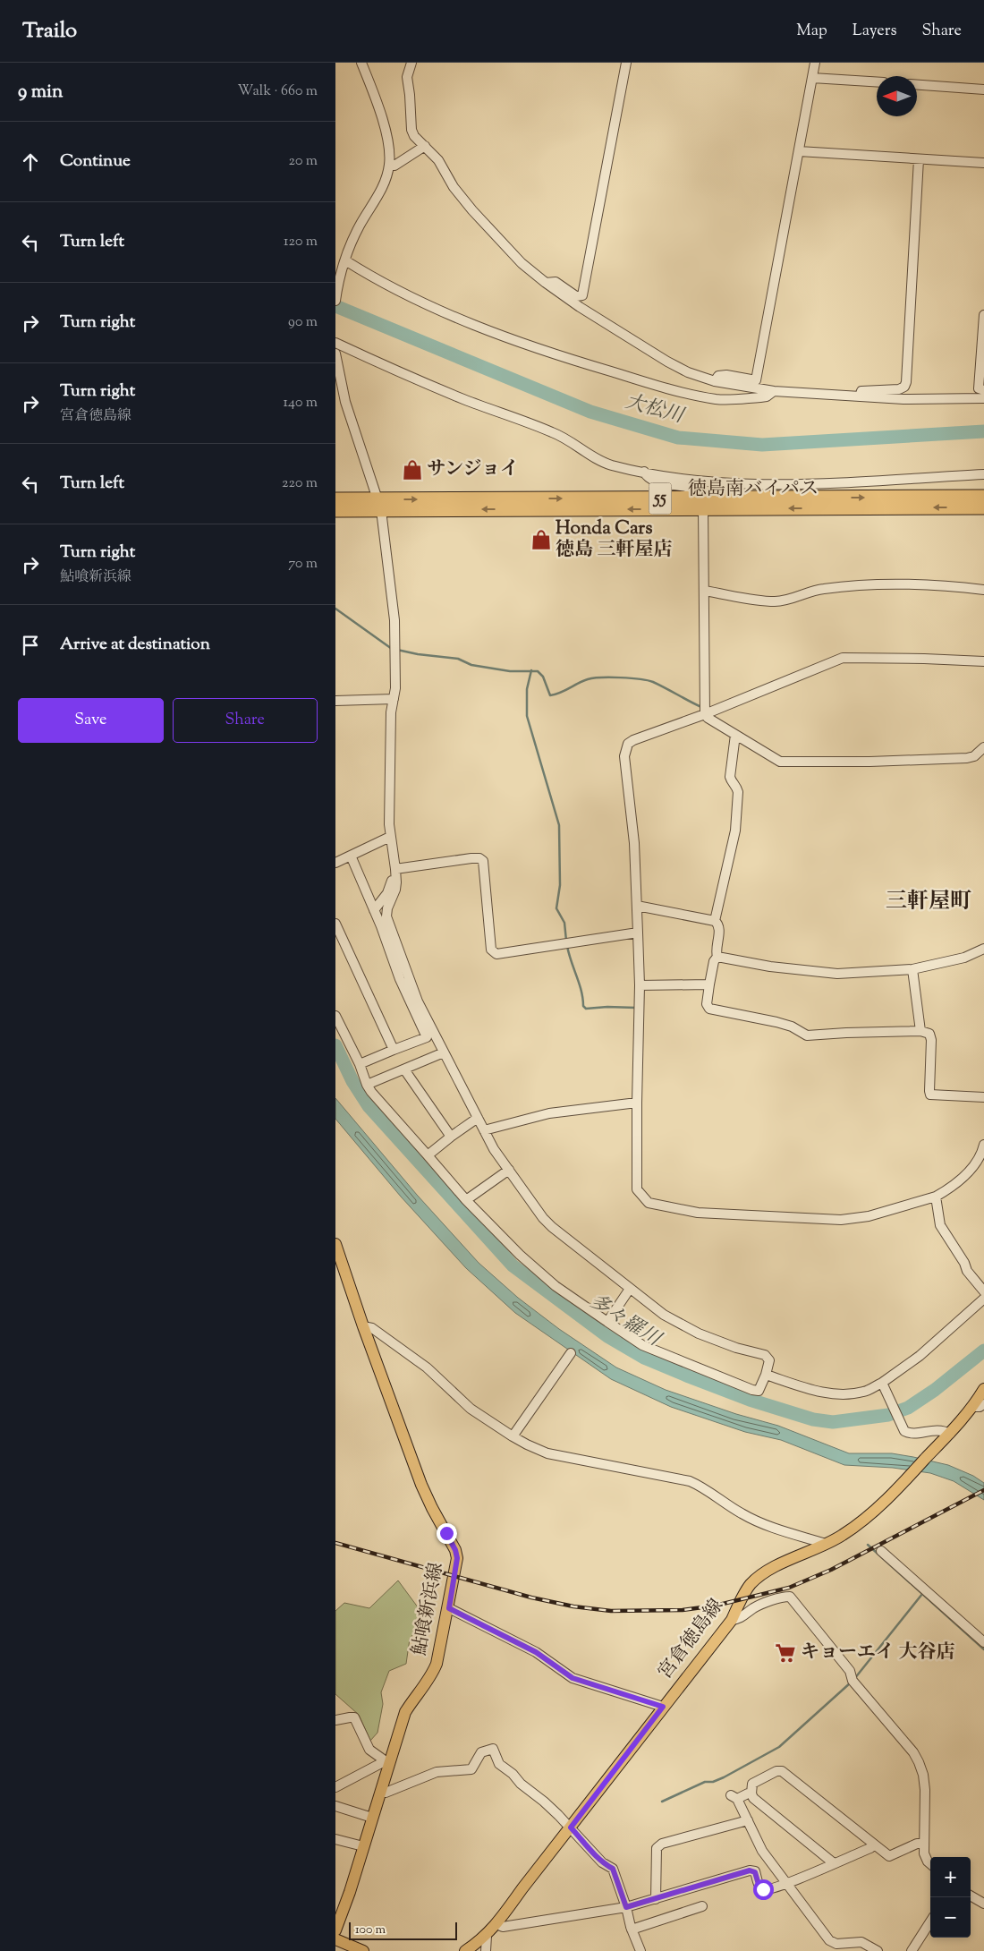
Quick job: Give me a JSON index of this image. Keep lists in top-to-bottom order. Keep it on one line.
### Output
{"streets":{"highway":["徳島南バイパス","55"],"main road":["鮎喰新浜線","宮倉徳島線"]},"districts":["三軒屋町"],"water":["大松川","多々羅川"],"places":{"shop":["サンジョイ","Honda Cars 徳島 三軒屋店"],"supermarket":["キョーエイ 大谷店"]},"scale_bar":"100 m","north":"left","page":{"header":"Trailo","nav":["Map","Layers","Share"],"heading":["9 min","Walk · 660 m"],"list":[["Continue","20 m"],["Turn left","120 m"],["Turn right","90 m"],["Turn right","宮倉徳島線","140 m"],["Turn left","220 m"],["Turn right","鮎喰新浜線","70 m"],"Arrive at destination"],"buttons":["Save","Share"],"map_buttons":["+","−"],"scale":"100 m"}}
